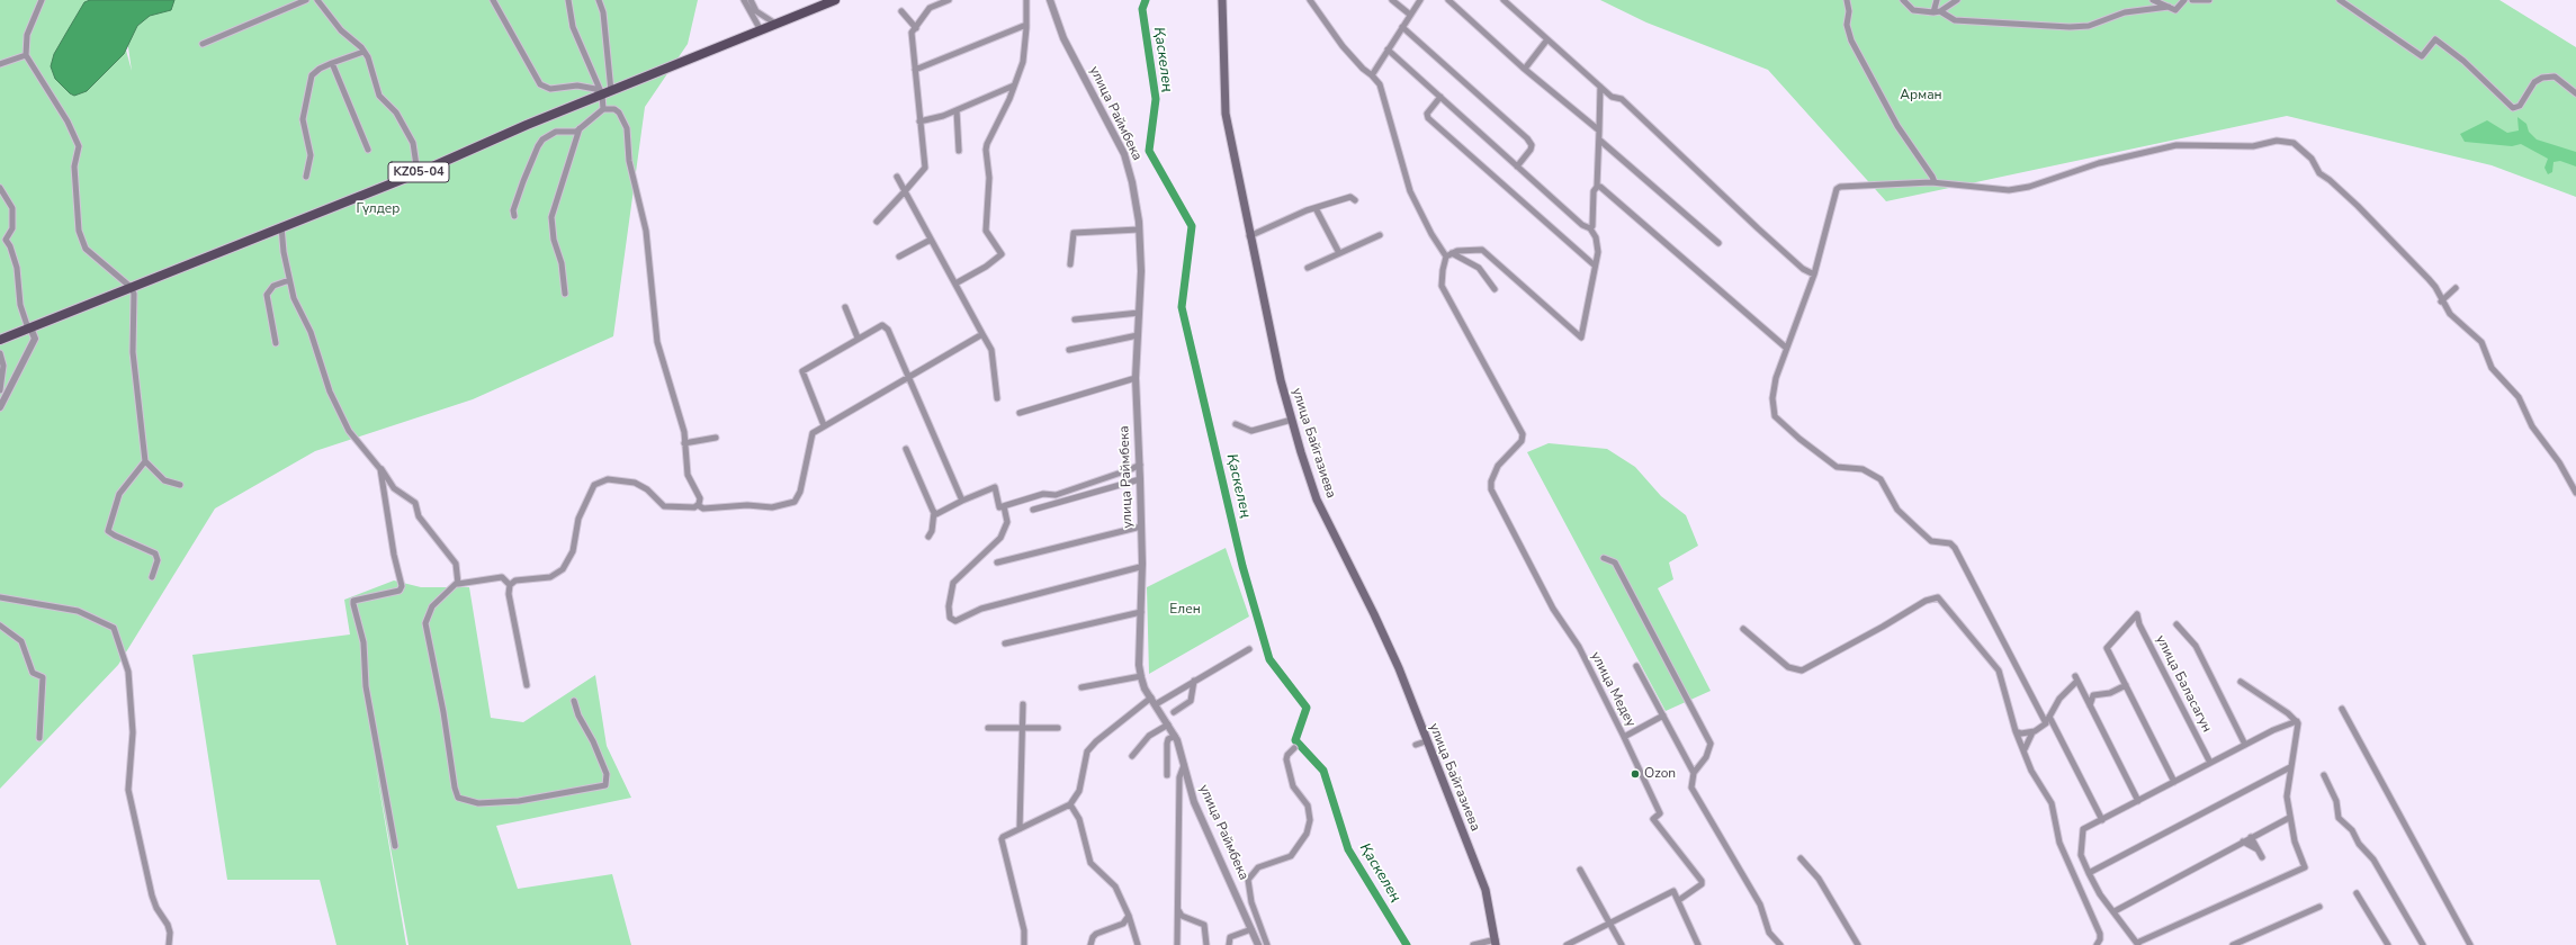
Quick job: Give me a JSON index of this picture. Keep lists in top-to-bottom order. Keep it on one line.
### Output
{"streets":{"main road":["KZ05-04","улица Байгазиева"],"street":["улица Раймбека","улица Баласагун","улица Медеу"]},"water":["Қаскелең"],"parks":["Арман","Гүлдер","Елен"],"places":["Ozon"]}
